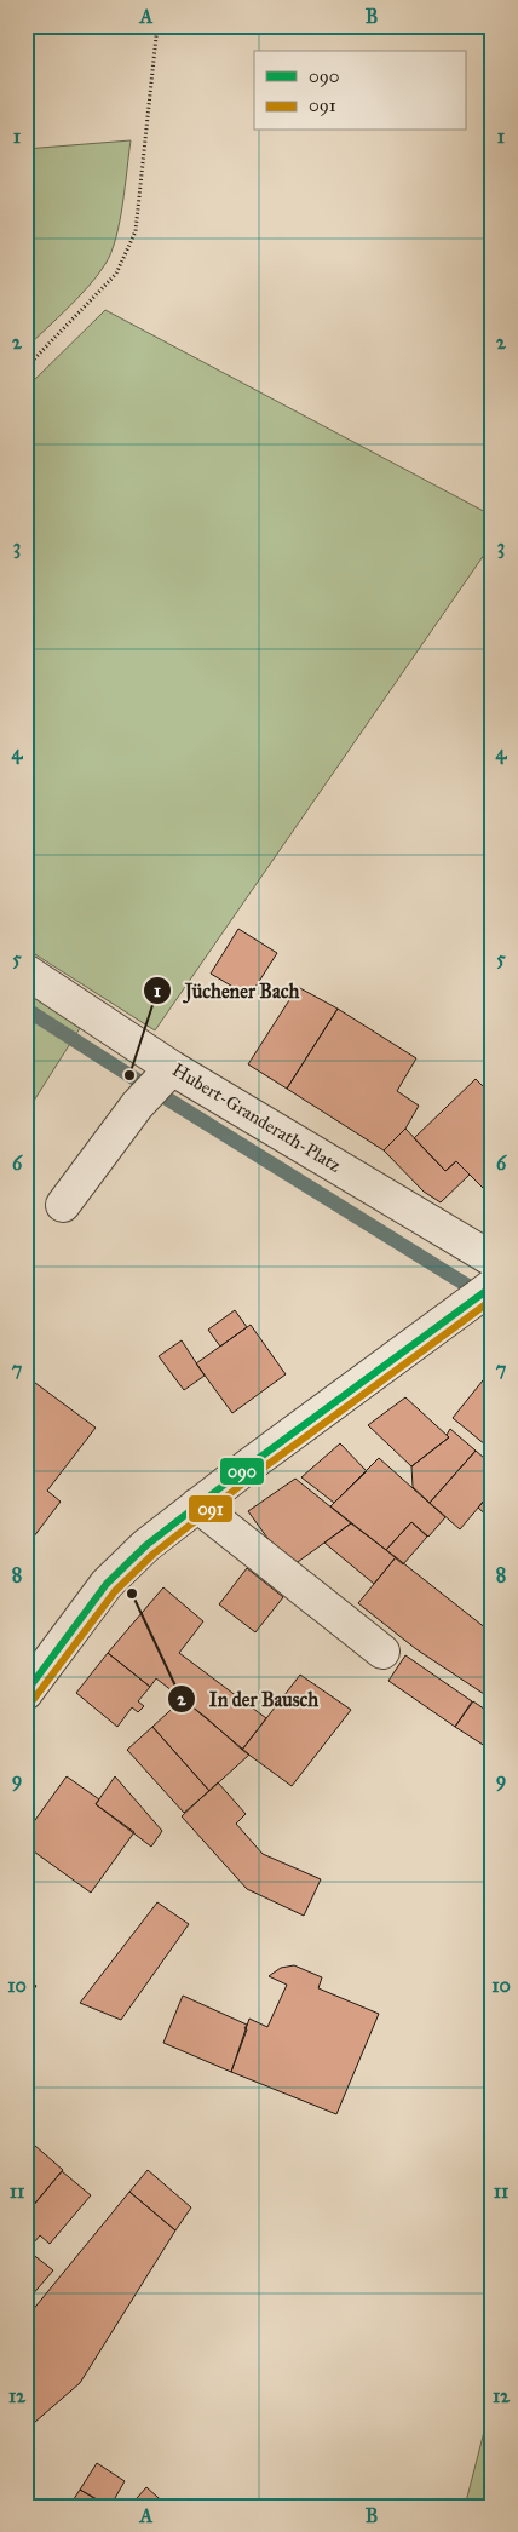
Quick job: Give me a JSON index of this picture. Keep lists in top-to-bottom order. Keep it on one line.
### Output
{"streets":{"street":["Hubert-Granderath-Platz"]},"places":["Jüchener Bach","In der Bausch"],"lines":["transit line 090","transit line 091"],"legend":["090","091"],"grid":{"columns":["A","B"],"rows":["1","2","3","4","5","6","7","8","9","10","11","12"]}}
